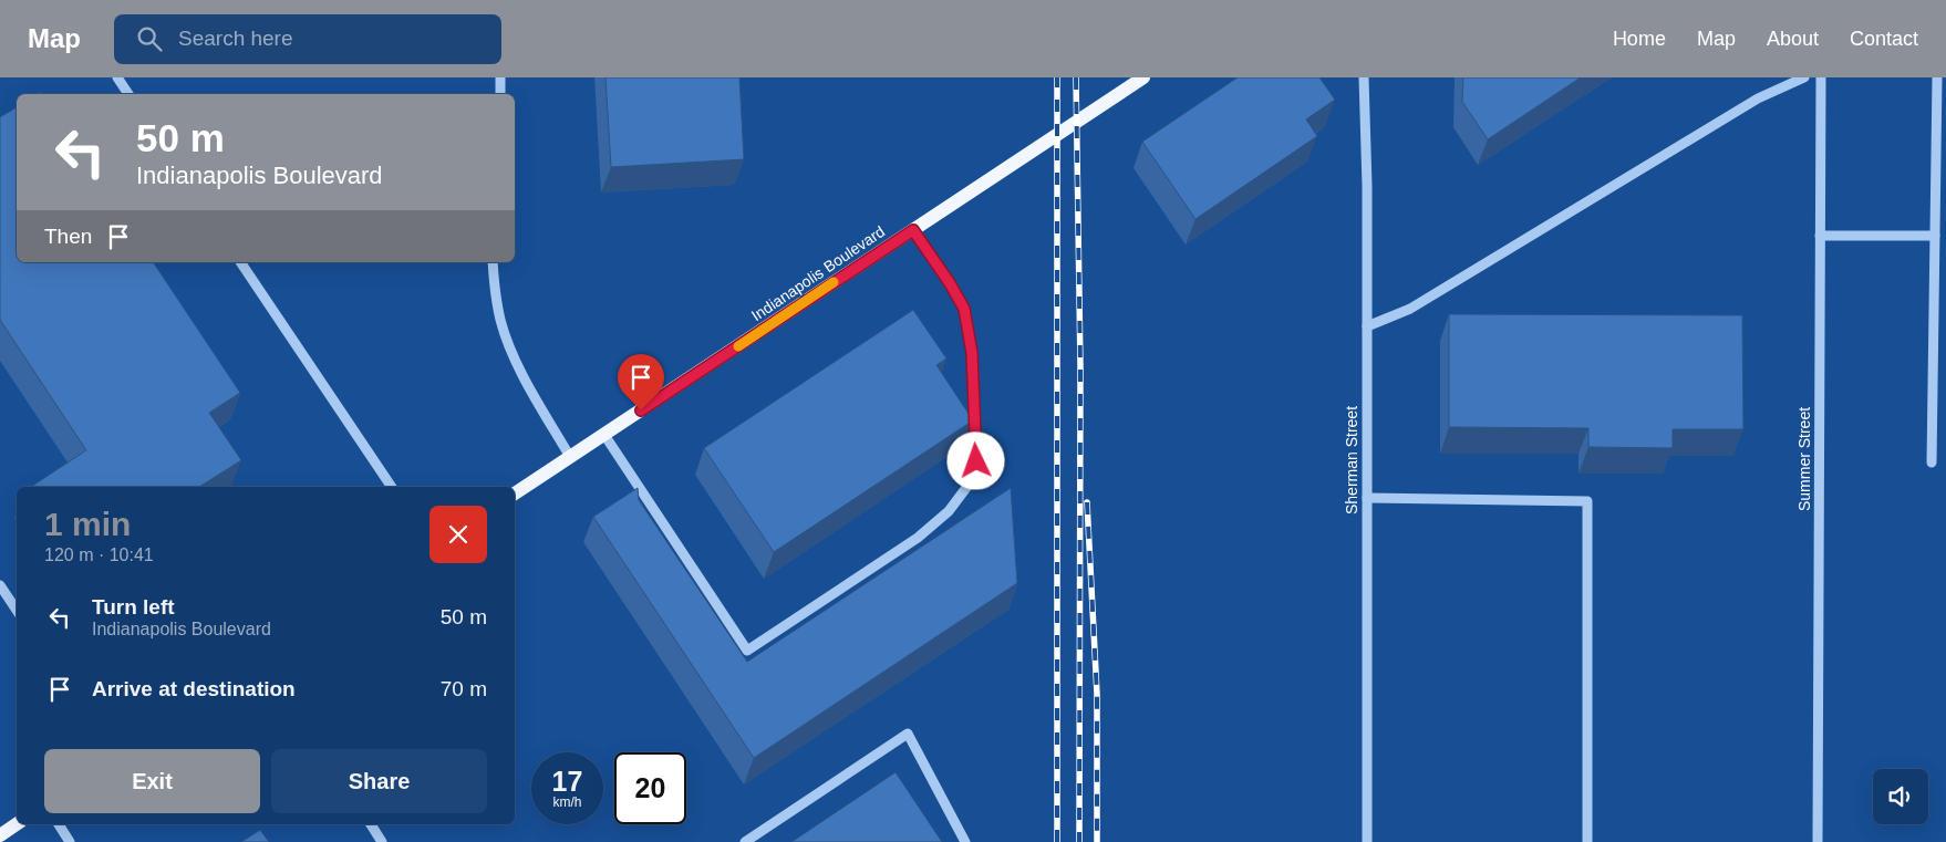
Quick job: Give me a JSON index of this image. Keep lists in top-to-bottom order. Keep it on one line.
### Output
{"streets":{"main road":["Indianapolis Boulevard"],"street":["Summer Street","Sherman Street"]},"page":{"header":"Map","search":"Search here","nav":["Home","Map","About","Contact"],"turn":["50 m","Indianapolis Boulevard"],"then":"Then","heading":["1 min","120 m · 10:41"],"list":[{"name":"Turn left","note":"Indianapolis Boulevard","value":"50 m"},{"name":"Arrive at destination","value":"70 m"}],"buttons":["Exit","Share"],"speed":"17 km/h","limit":"20"}}
